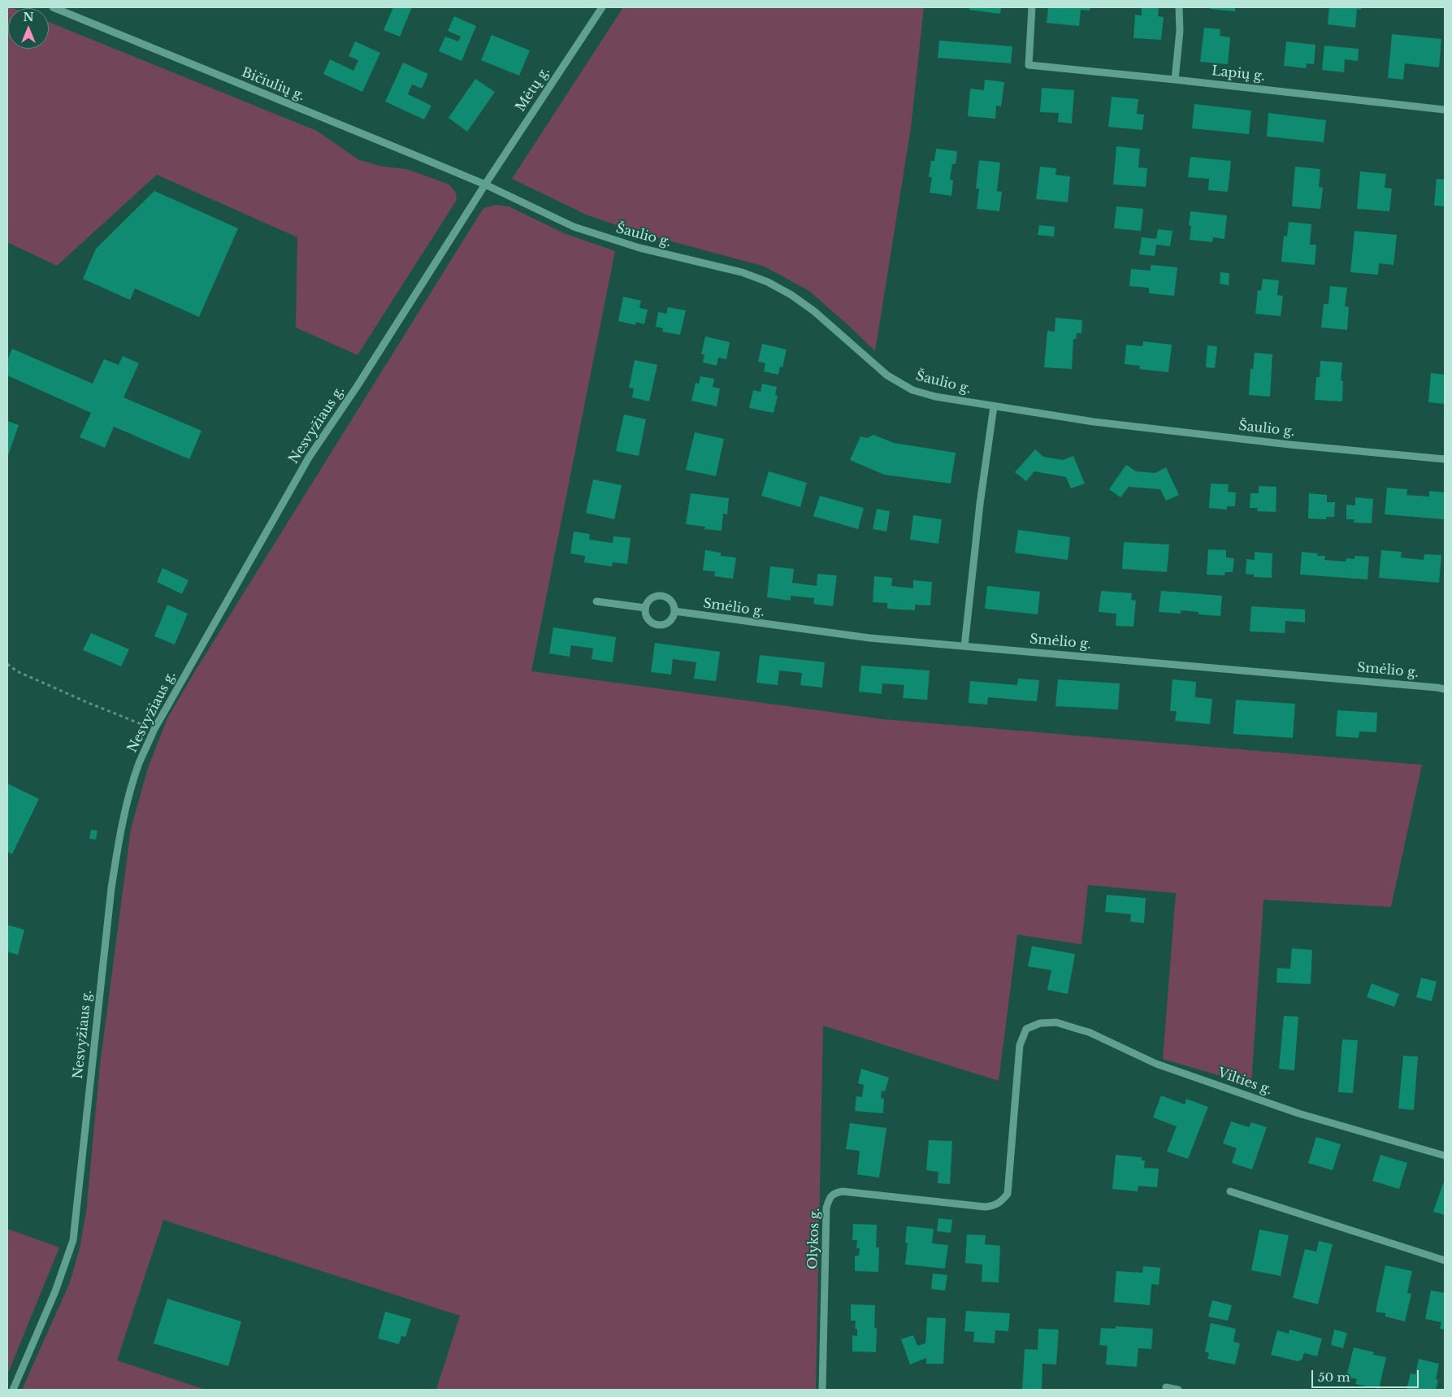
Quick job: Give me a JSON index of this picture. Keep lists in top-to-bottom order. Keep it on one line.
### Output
{"streets":{"street":["Lapių g.","Bičiulių g.","Mėtų g.","Šaulio g.","Nesvyžiaus g.","Smėlio g.","Vilties g.","Olykos g."]},"crossings":[["Bičiulių g.","Mėtų g."],["Bičiulių g.","Šaulio g."],["Bičiulių g.","Nesvyžiaus g."],["Mėtų g.","Šaulio g."],["Mėtų g.","Nesvyžiaus g."],["Šaulio g.","Nesvyžiaus g."],["Vilties g.","Olykos g."]],"scale_bar":"50 m","north":"top"}
